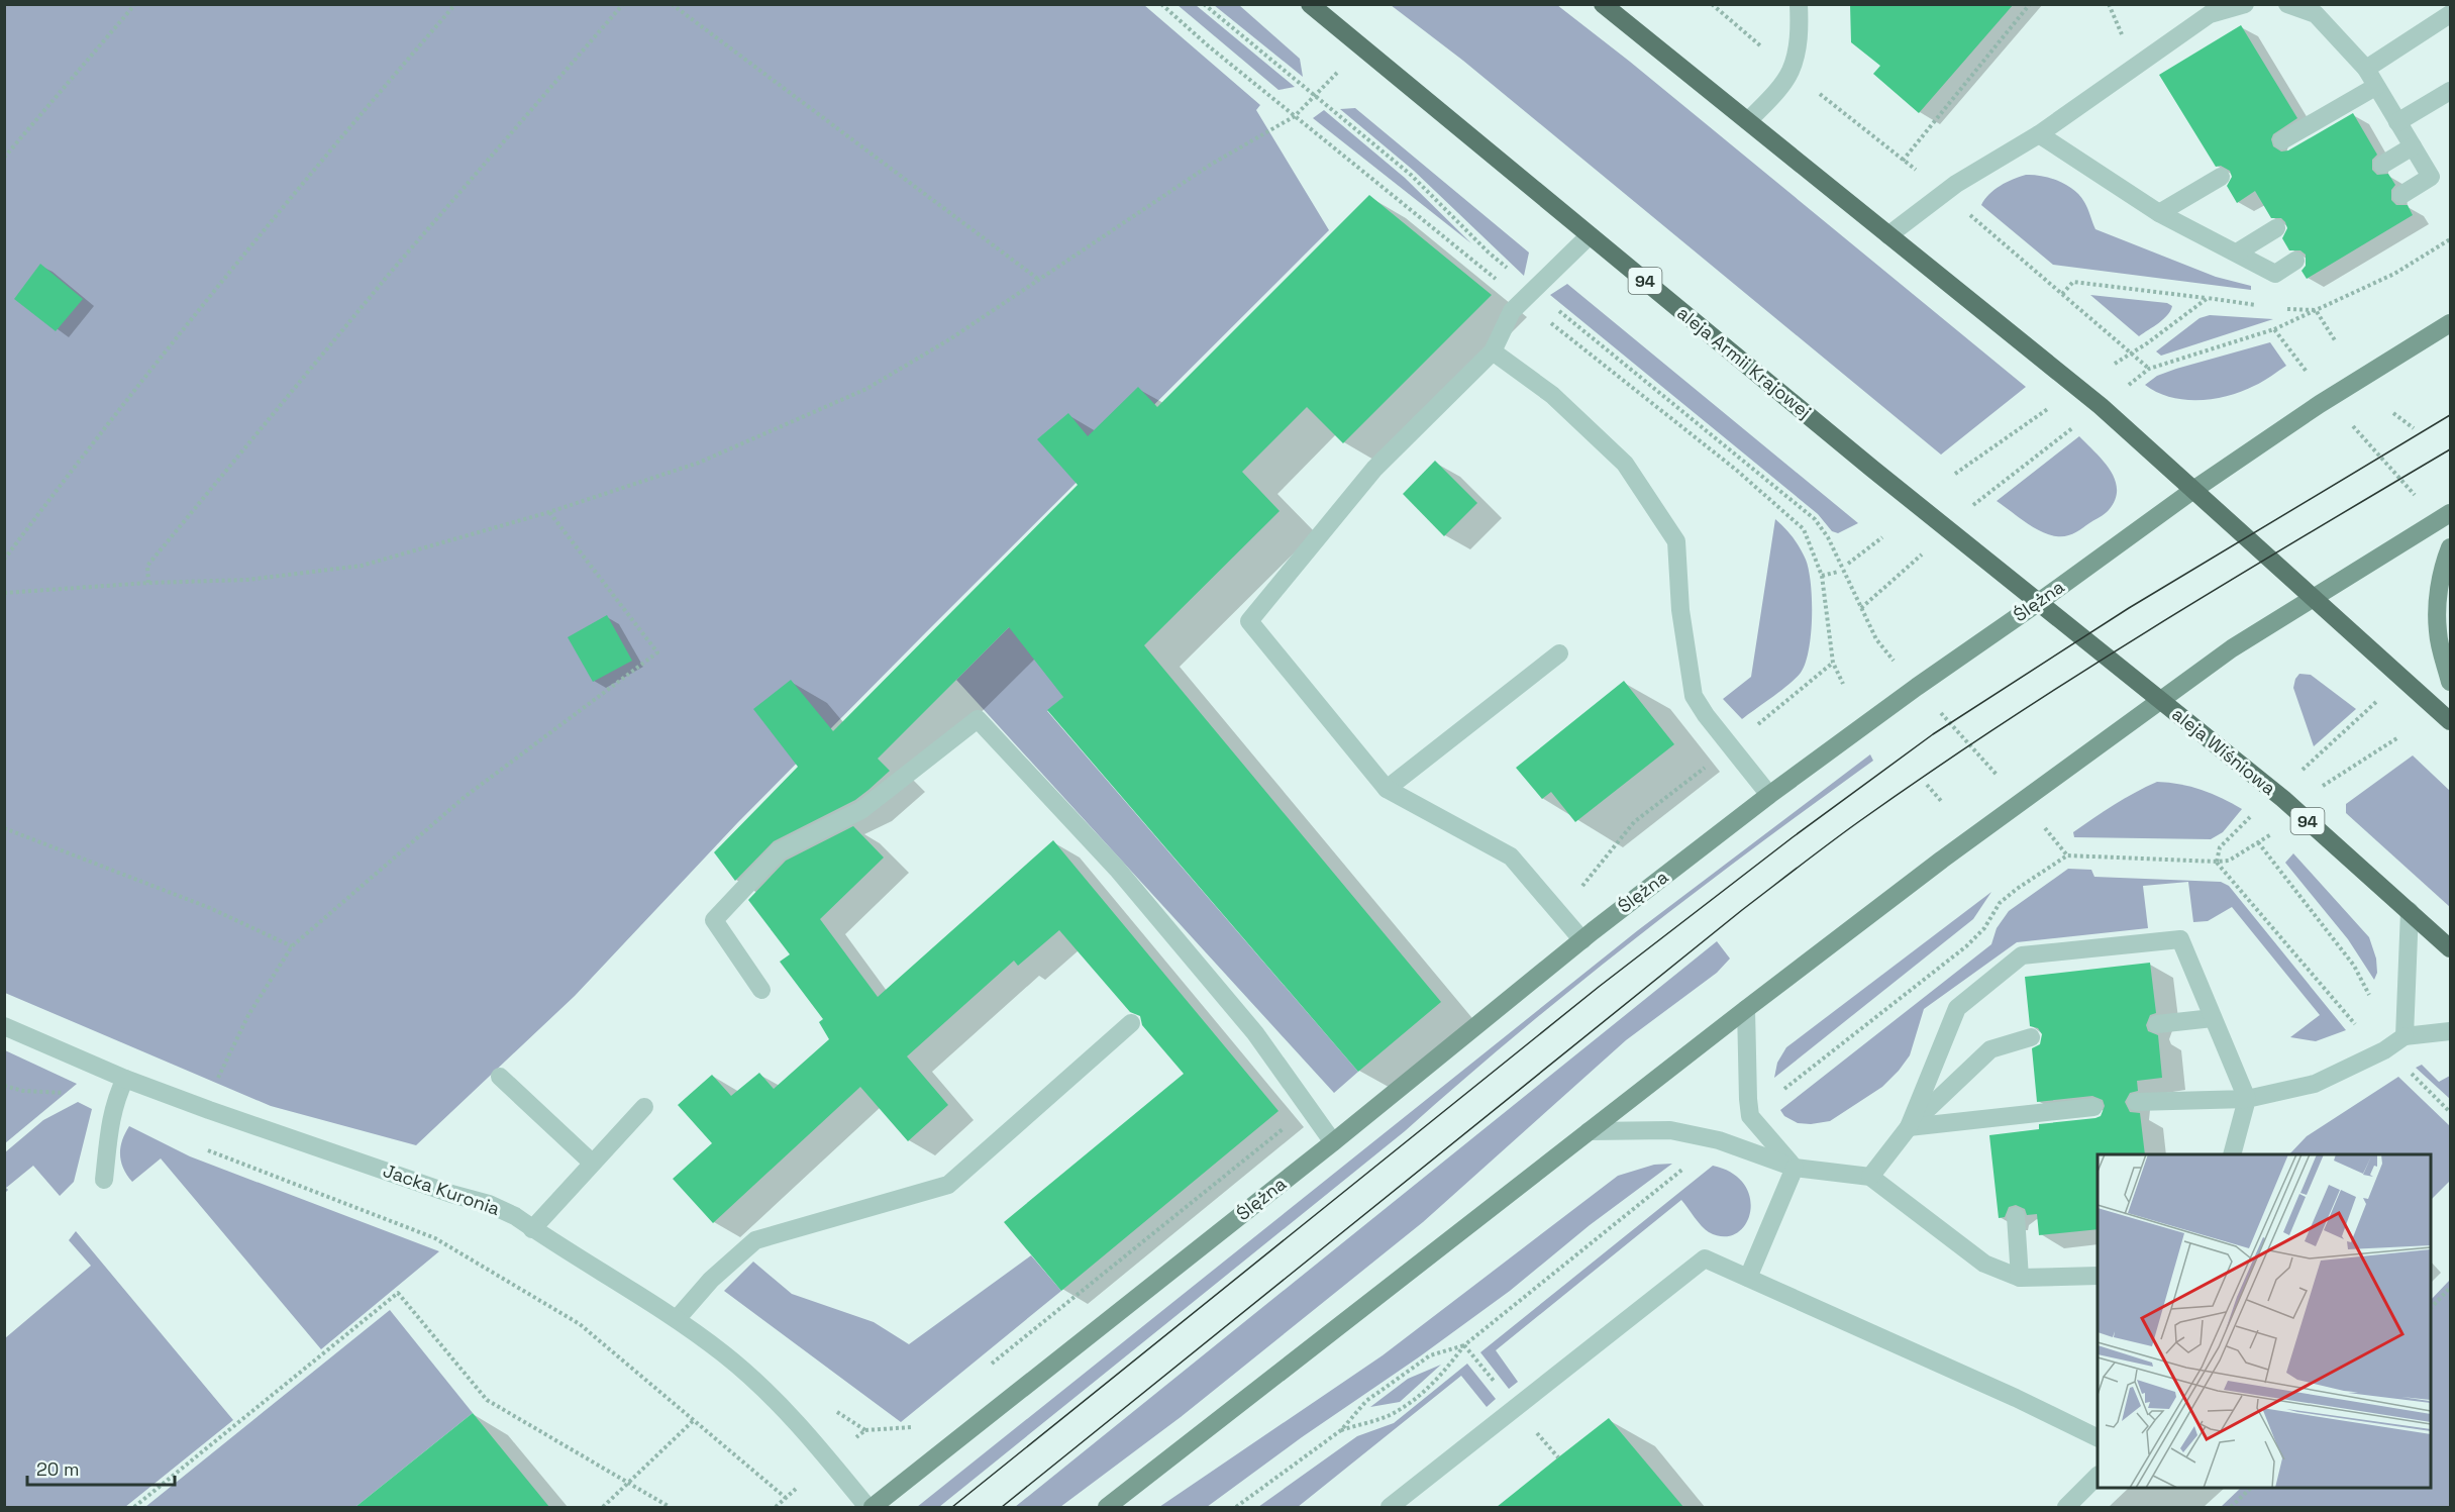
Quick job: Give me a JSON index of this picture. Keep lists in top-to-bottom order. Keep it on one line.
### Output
{"streets":{"main road":["94","aleja Armii Krajowej","Ślężna","aleja Wiśniowa"],"street":["Jacka Kuronia"]},"crossings":[["94","aleja Armii Krajowej"],["94","Ślężna"],["94","aleja Wiśniowa"],["aleja Armii Krajowej","Ślężna"]],"scale_bar":"20 m"}
